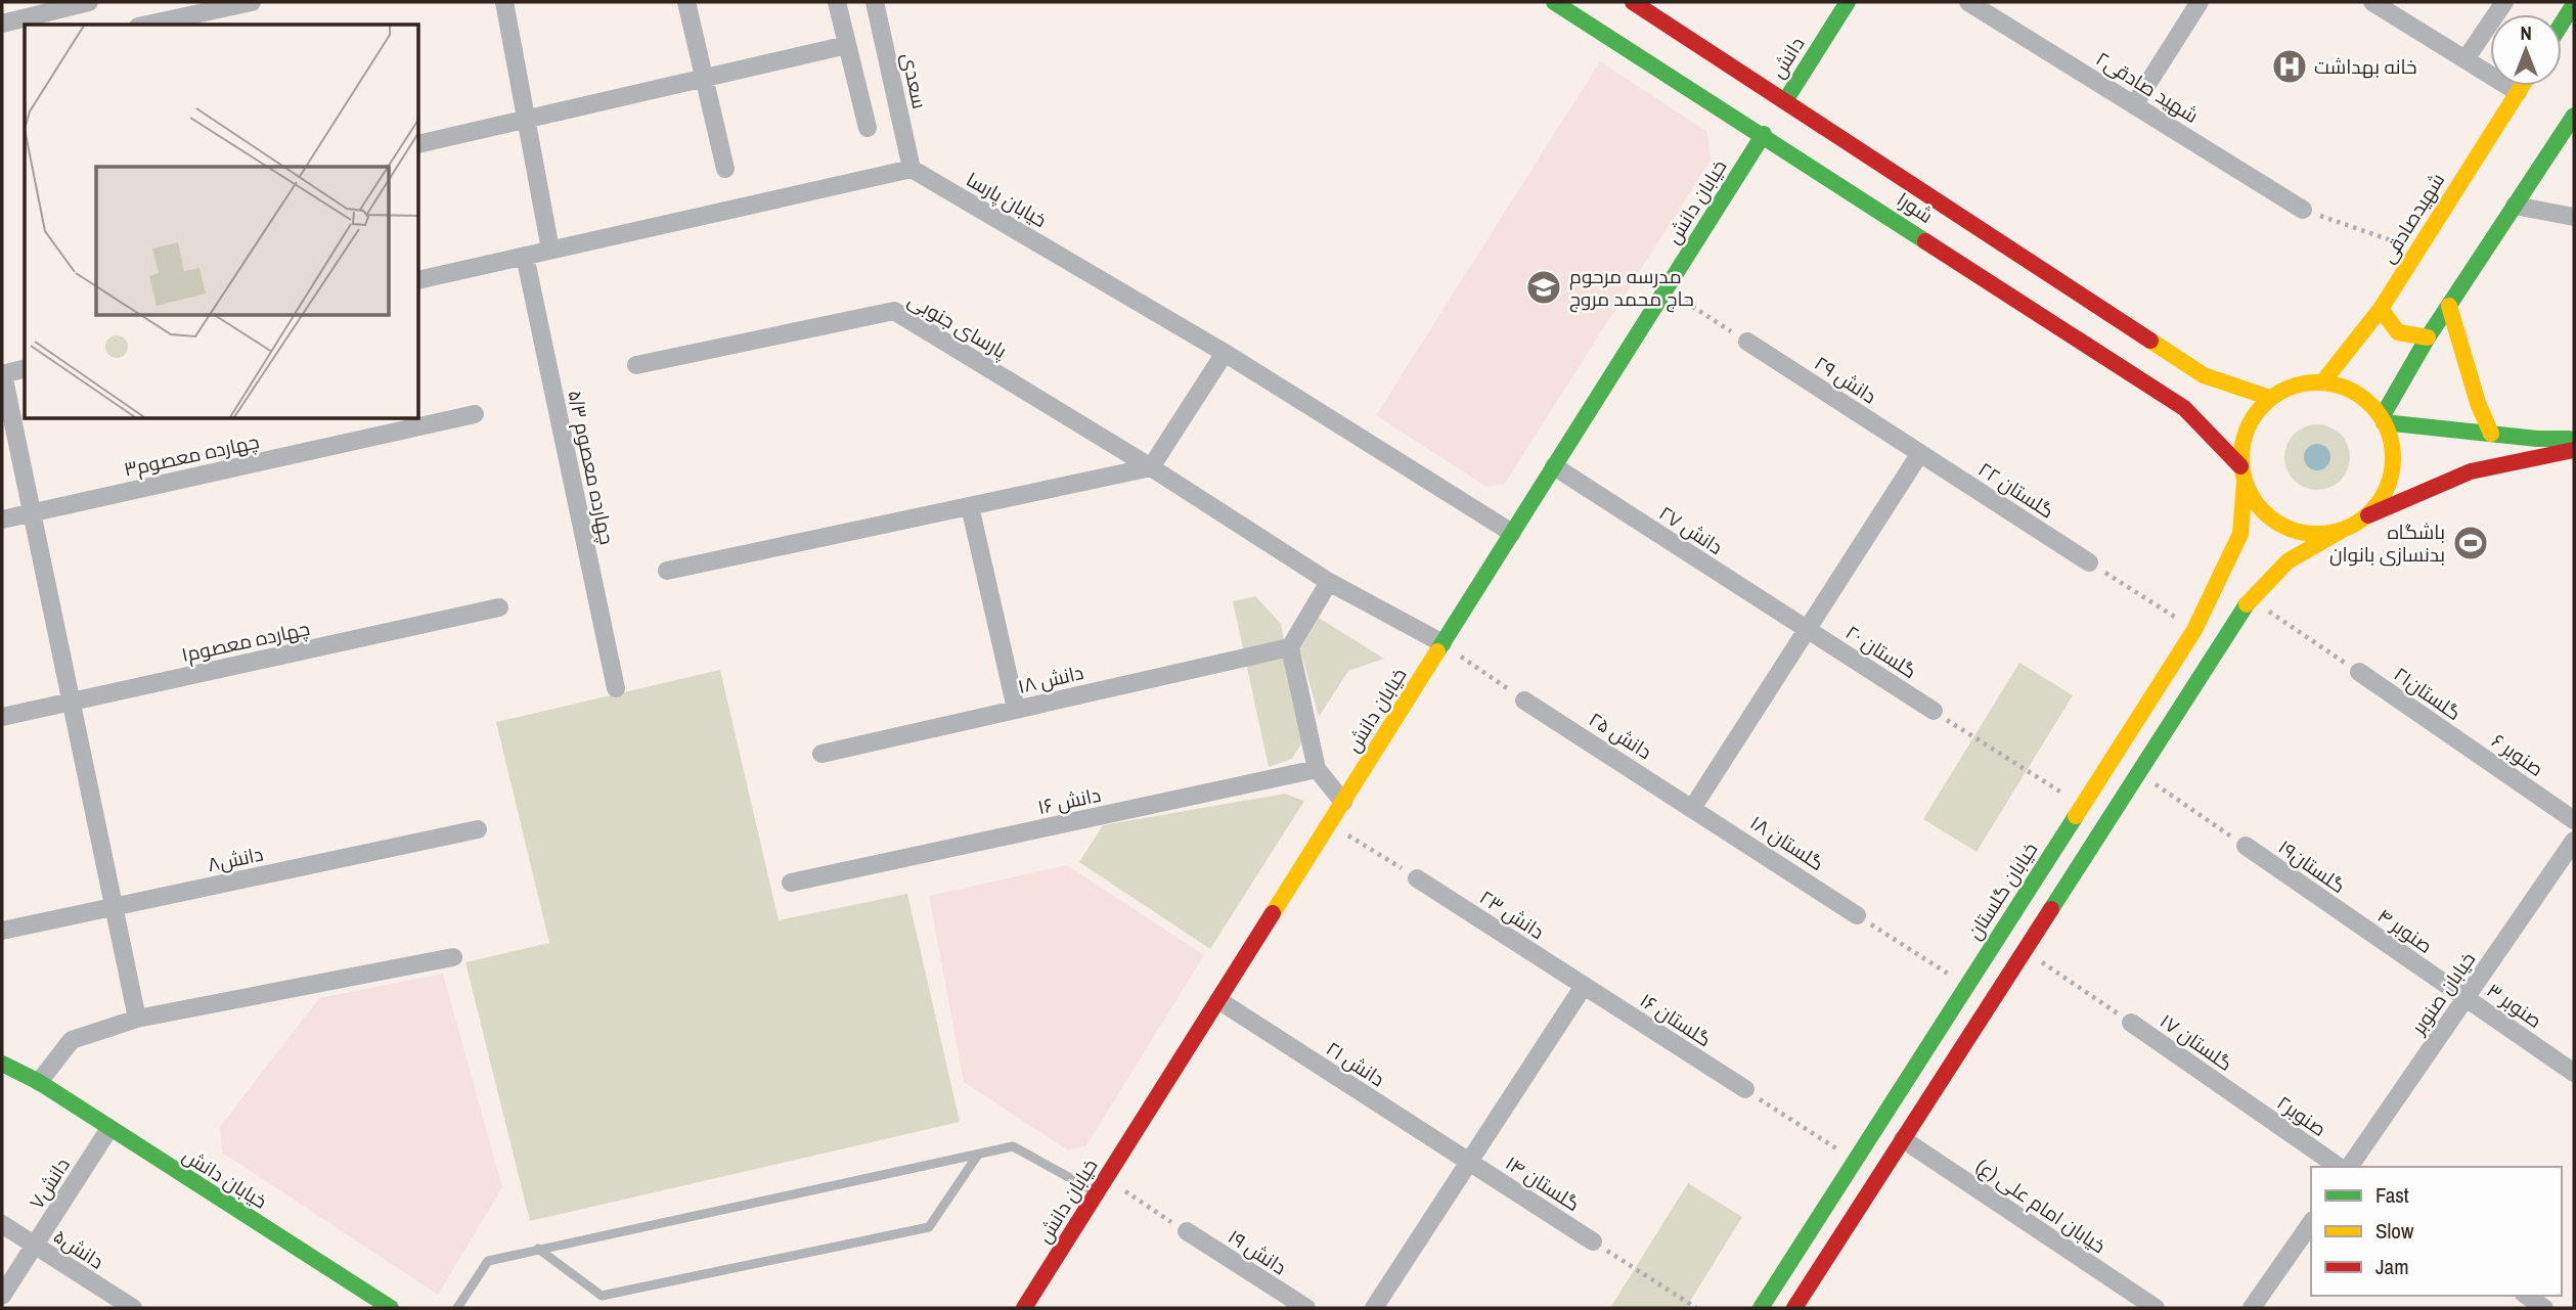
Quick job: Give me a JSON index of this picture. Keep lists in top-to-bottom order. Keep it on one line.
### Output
{"streets":{"street":["دانش","سعدی","شهید صادقی۲","خیابان پارسا","خیابان دانش","شورا","شهیدصادقی","پارسای جنوبی","دانش ۲۹","چهارده معصوم۳","چهارده معصوم ۵/۳","گلستان ۲۲","دانش ۲۷","چهارده معصوم۱","گلستان ۲۰","دانش ۱۸","گلستان۲۱","دانش ۲۵","صنوبر ۶","دانش ۱۶","گلستان ۱۸","دانش۸","گلستان۱۹","خیابان گلستان","دانش ۲۳","صنوبر ۴","خیابان صنوبر","صنوبر ۳","گلستان ۱۶","گلستان ۱۷","دانش ۲۱","صنوبر۲","دانش۷","گلستان ۱۴","خیابان امام علی (ع)","دانش۵","دانش ۱۹"]},"crossings":[["دانش","شورا"],["سعدی","خیابان پارسا"],["خیابان پارسا","خیابان دانش"],["خیابان دانش","شورا"],["خیابان دانش","پارسای جنوبی"],["خیابان دانش","دانش ۲۷"],["خیابان دانش","دانش ۲۱"],["خیابان دانش","دانش۷"],["شورا","شهیدصادقی"],["شورا","خیابان گلستان"],["شهیدصادقی","خیابان گلستان"],["دانش ۲۹","گلستان ۲۲"],["دانش ۲۷","گلستان ۲۰"],["گلستان۲۱","صنوبر ۶"],["دانش ۲۵","گلستان ۱۸"],["گلستان۱۹","صنوبر ۴"],["دانش ۲۳","گلستان ۱۶"],["صنوبر ۴","خیابان صنوبر"],["صنوبر ۴","صنوبر ۳"],["خیابان صنوبر","صنوبر ۳"],["گلستان ۱۷","صنوبر۲"],["دانش ۲۱","گلستان ۱۴"],["دانش۷","دانش۵"]],"places":{"hospital":["خانه بهداشت"],"school or university":["مدرسه مرحوم حاج محمد مروج"],"sports":["باشگاه بدنسازی بانوان"]},"legend":["Fast","Slow","Jam"],"north":"top"}
